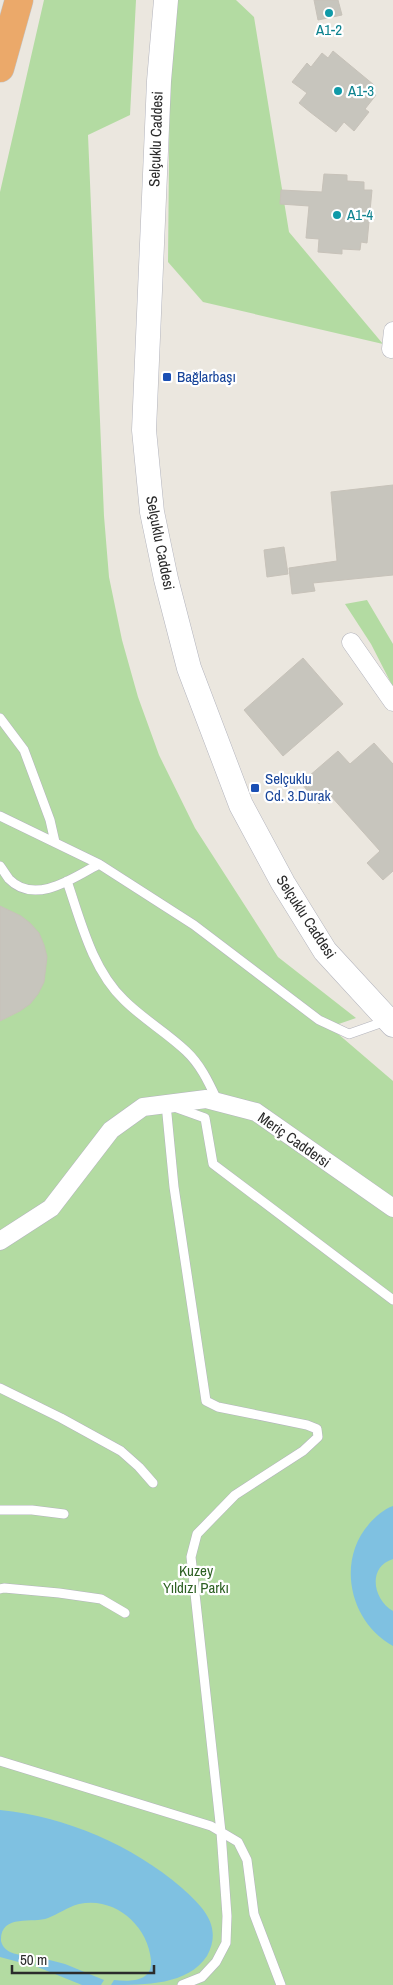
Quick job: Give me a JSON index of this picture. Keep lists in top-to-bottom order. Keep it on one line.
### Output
{"streets":{"street":["Selçuklu Caddesi","Meriç Caddersi"]},"parks":["Kuzey Yıldızı Parkı"],"places":{"other":["A1-2","A1-3","A1-4"],"transit":["Bağlarbaşı","Selçuklu Cd. 3.Durak"]},"scale_bar":"50 m"}
